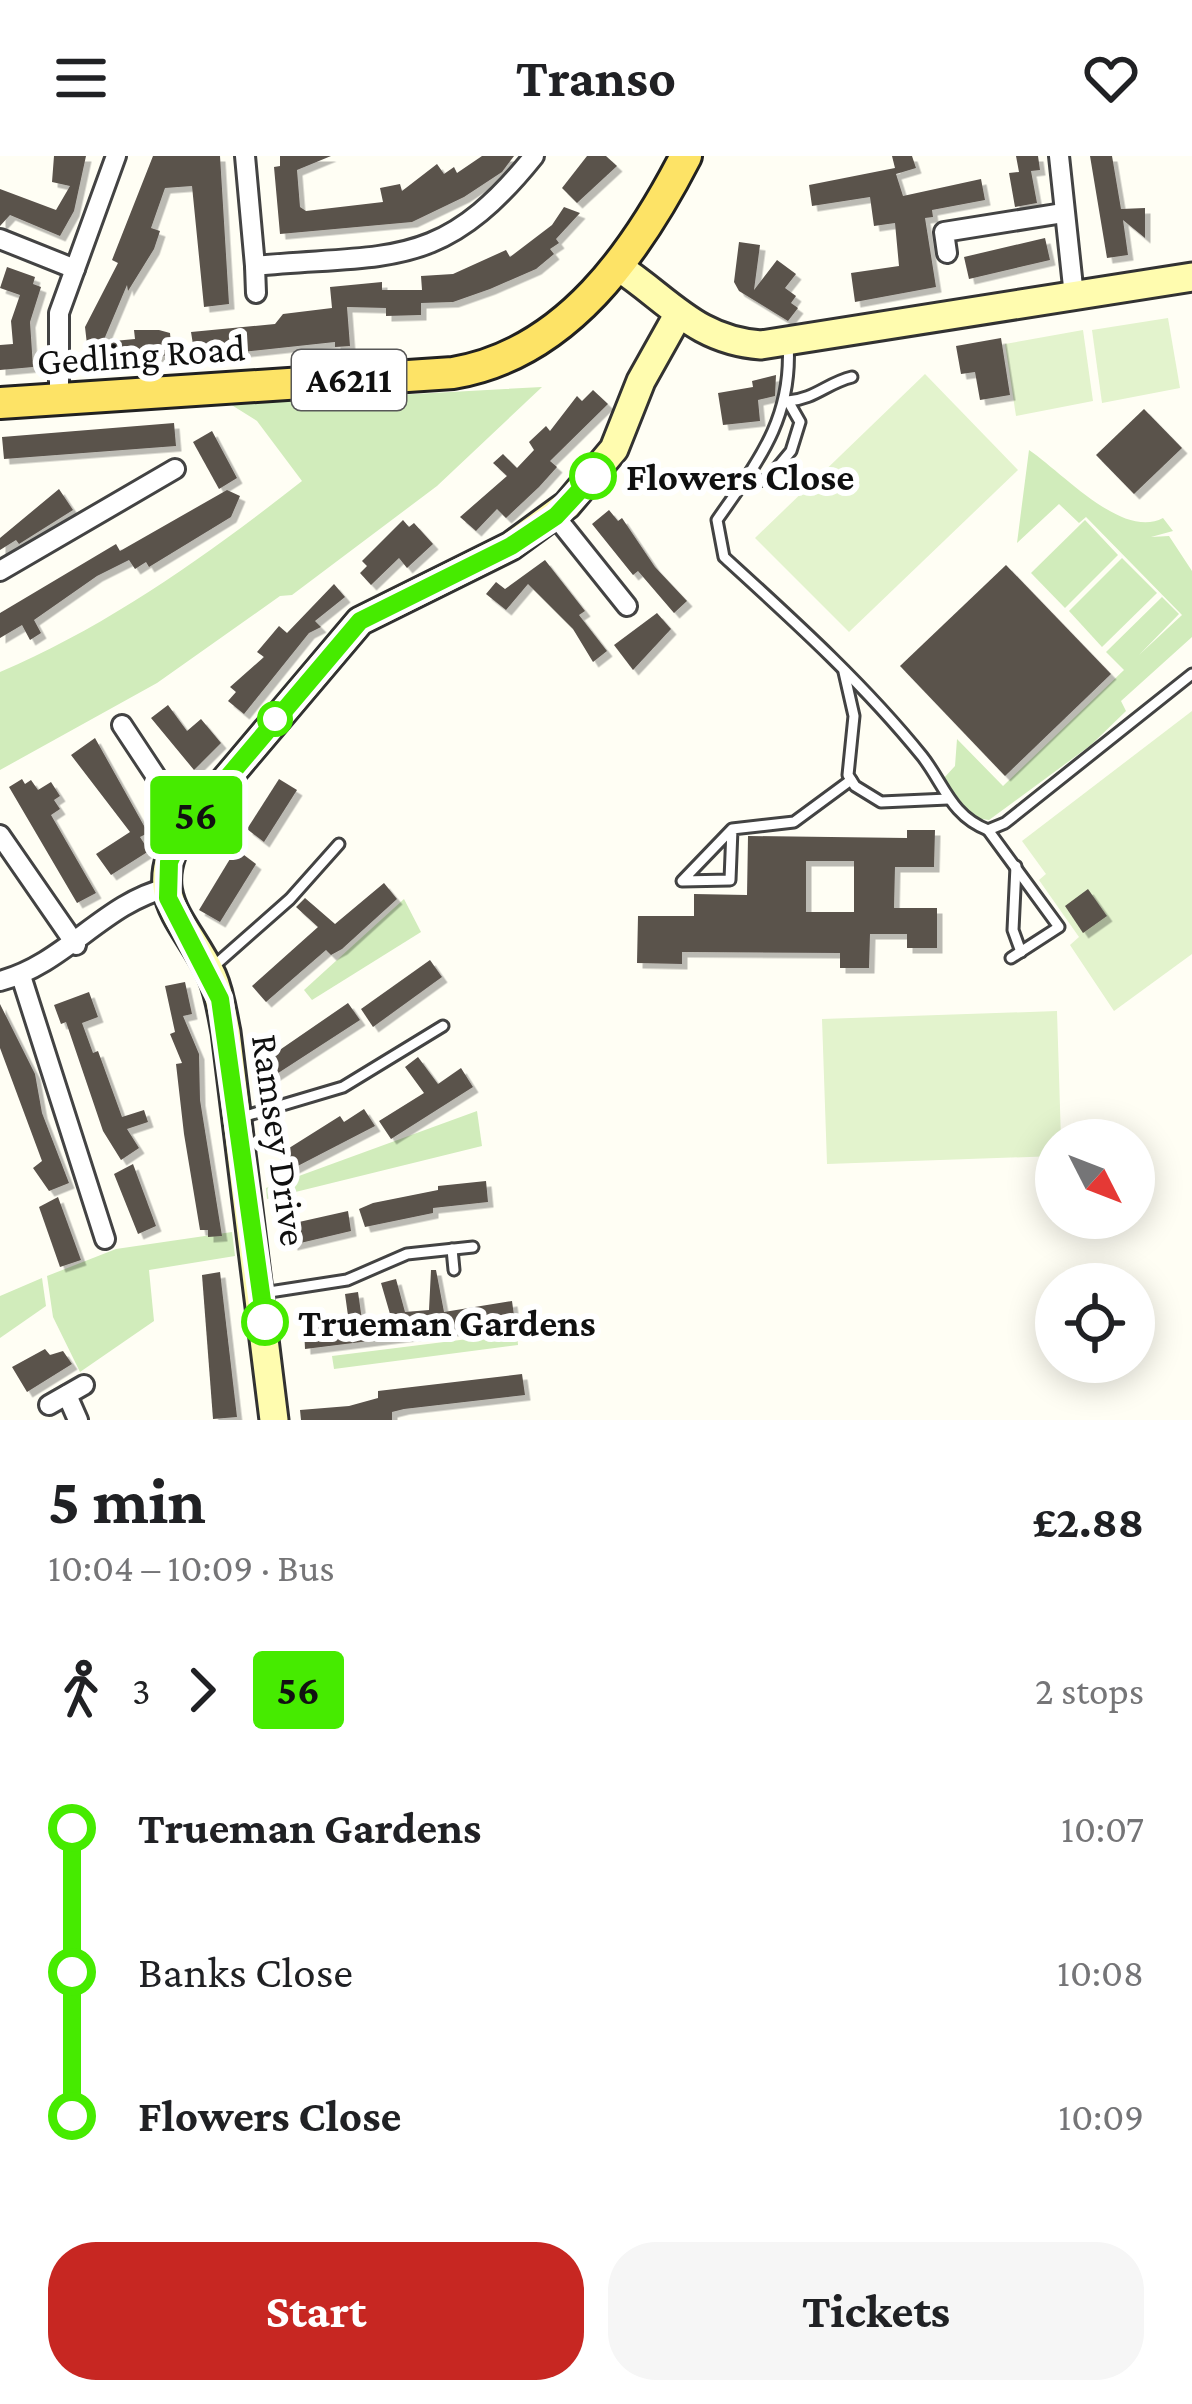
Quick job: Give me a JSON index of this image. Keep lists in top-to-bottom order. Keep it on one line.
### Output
{"streets":{"main road":["Gedling Road","A6211"],"street":["Ramsey Drive"]},"crossings":[["Gedling Road","A6211"]],"places":["Flowers Close","Trueman Gardens"],"lines":["bus line 56"],"north":"bottom right","page":{"header":"Transo","on_map":"56","heading":["5 min","10:04 – 10:09 · Bus","£2.88"],"legs":["3","56","2 stops"],"list":[{"name":"Trueman Gardens","value":"10:07"},{"name":"Banks Close","value":"10:08"},{"name":"Flowers Close","value":"10:09"}],"buttons":["Start","Tickets"]}}
